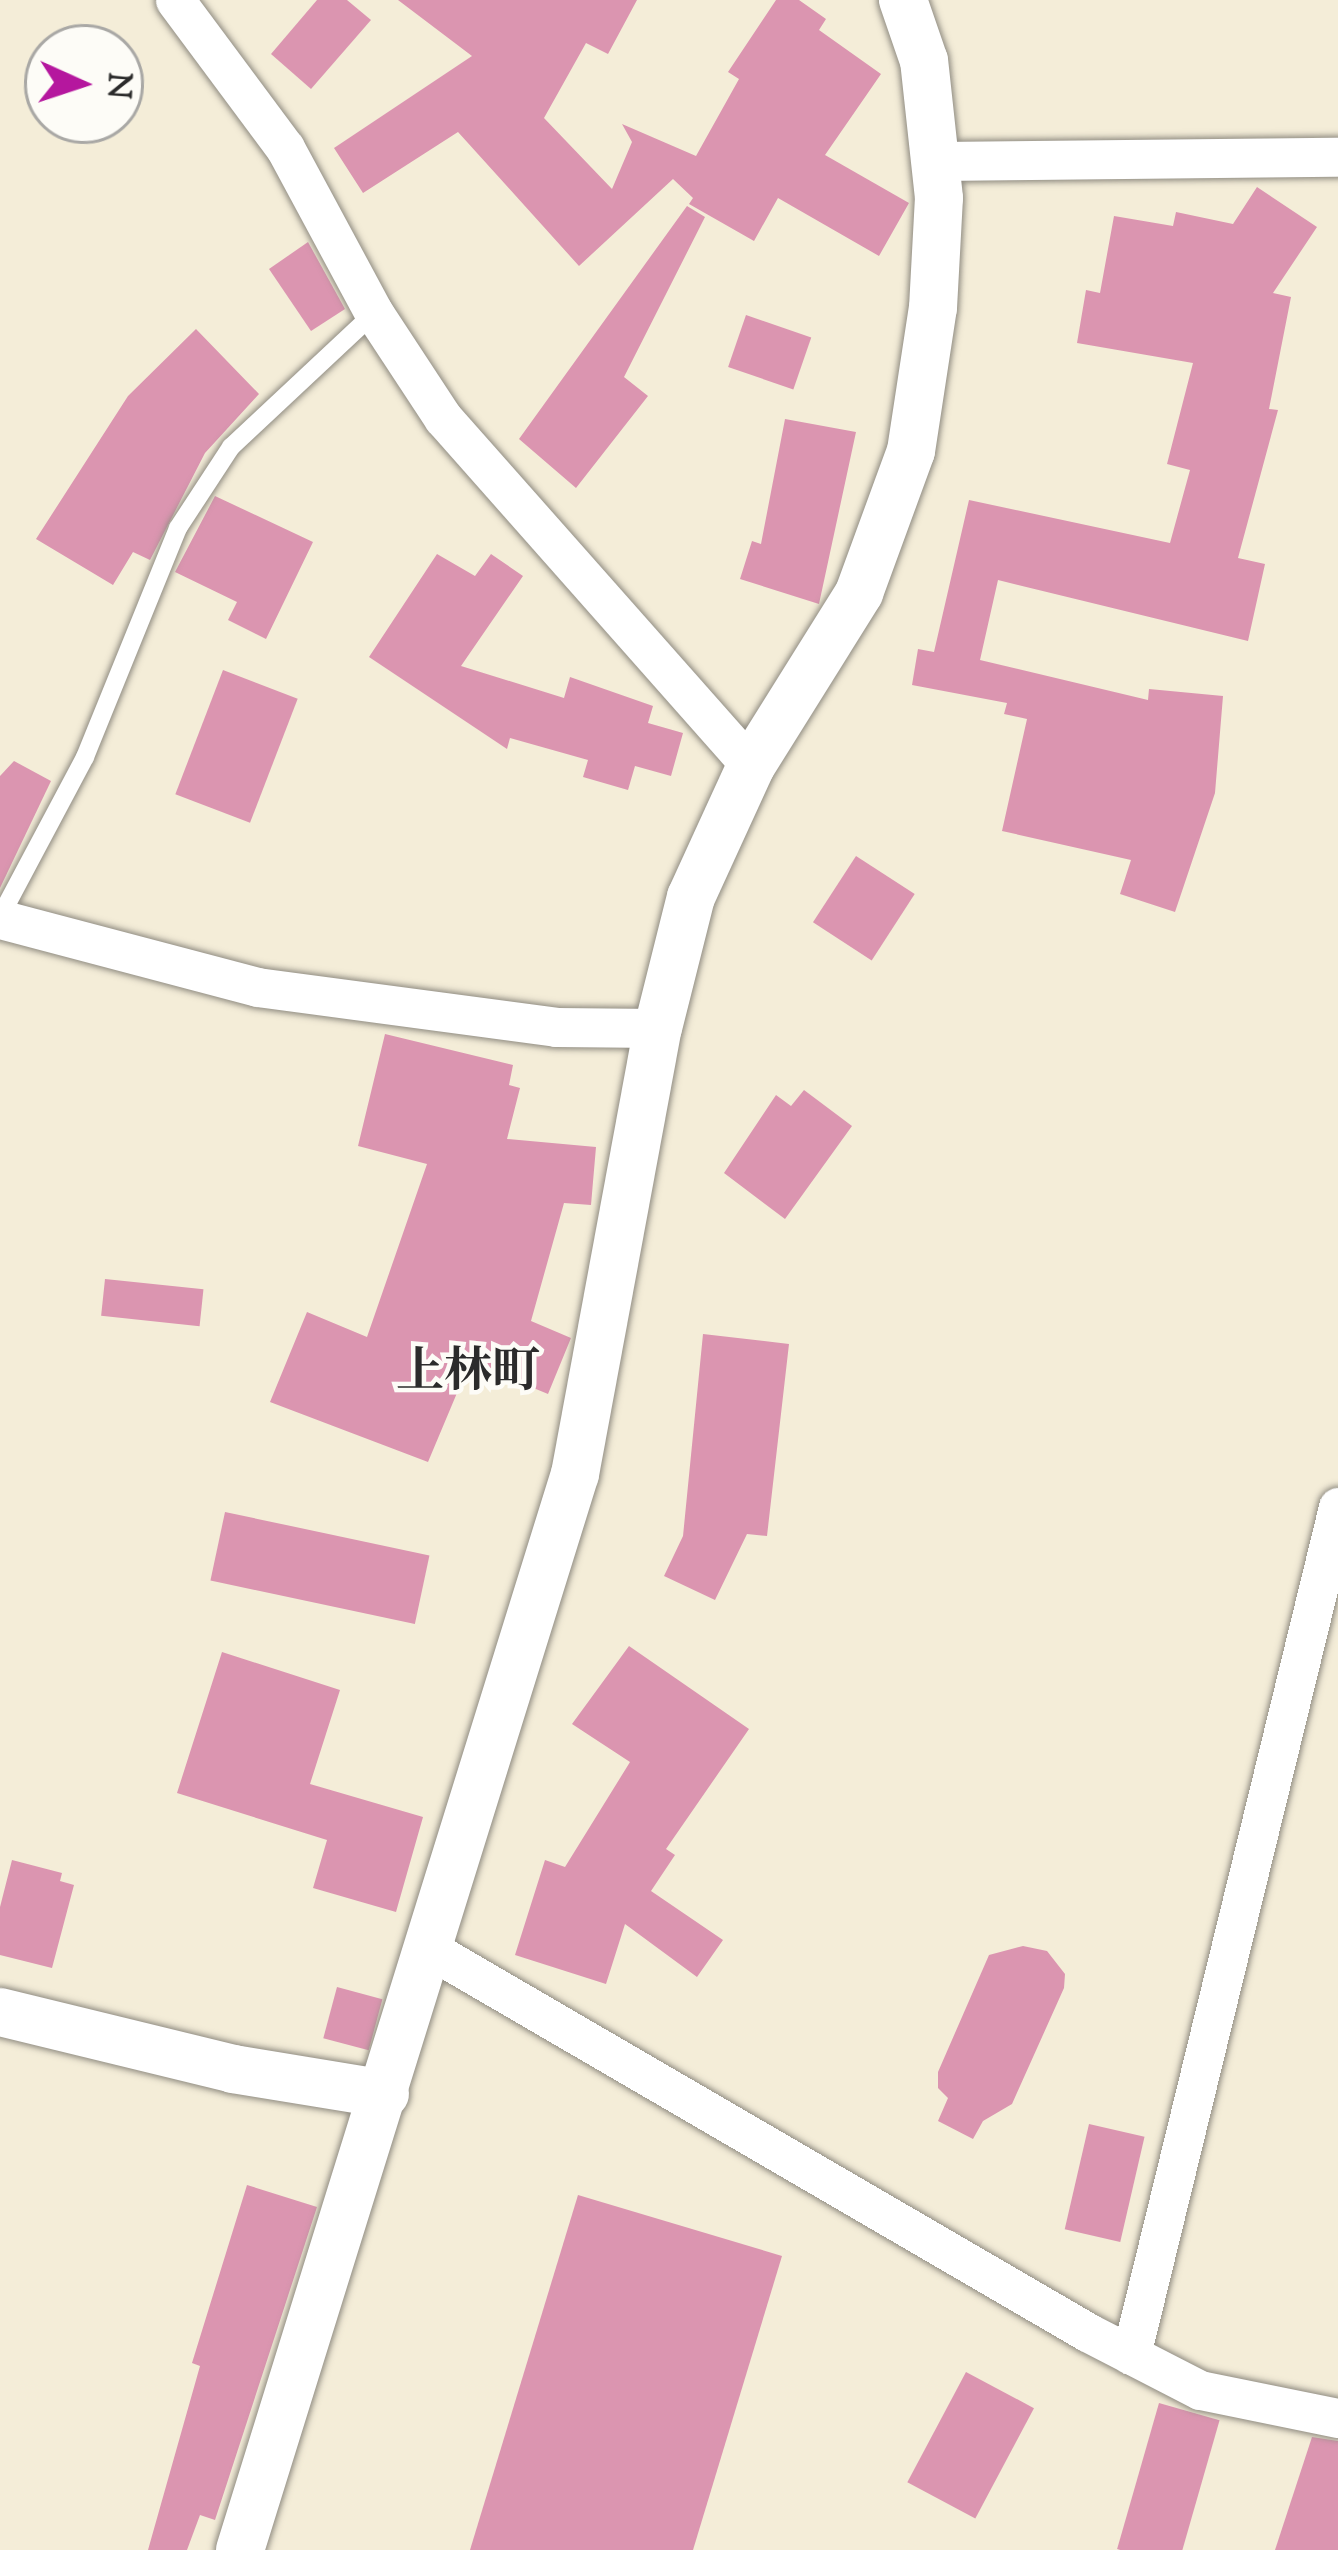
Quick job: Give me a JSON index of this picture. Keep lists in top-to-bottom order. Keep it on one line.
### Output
{"districts":["上林町"],"north":"right"}
